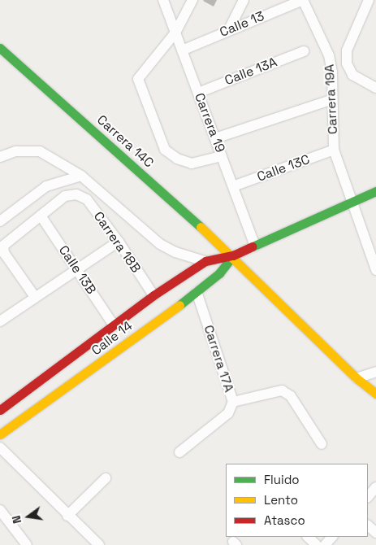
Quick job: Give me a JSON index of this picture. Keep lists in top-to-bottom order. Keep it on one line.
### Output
{"streets":{"street":["Calle 13","Calle 13A","Carrera 19A","Carrera 19","Carrera 14C","Calle 13C","Carrera 18B","Calle 13B","Calle 14","Carrera 17A"]},"crossings":[["Calle 13","Carrera 19A"],["Calle 13","Carrera 19"],["Calle 13A","Carrera 19"],["Carrera 19A","Calle 13C"],["Carrera 19A","Calle 14"],["Carrera 19","Calle 13C"],["Carrera 19","Calle 14"],["Carrera 14C","Calle 14"],["Carrera 18B","Calle 13B"],["Carrera 18B","Calle 14"],["Calle 13B","Calle 14"],["Calle 14","Carrera 17A"]],"legend":["Fluido","Lento","Atasco"],"north":"left"}
